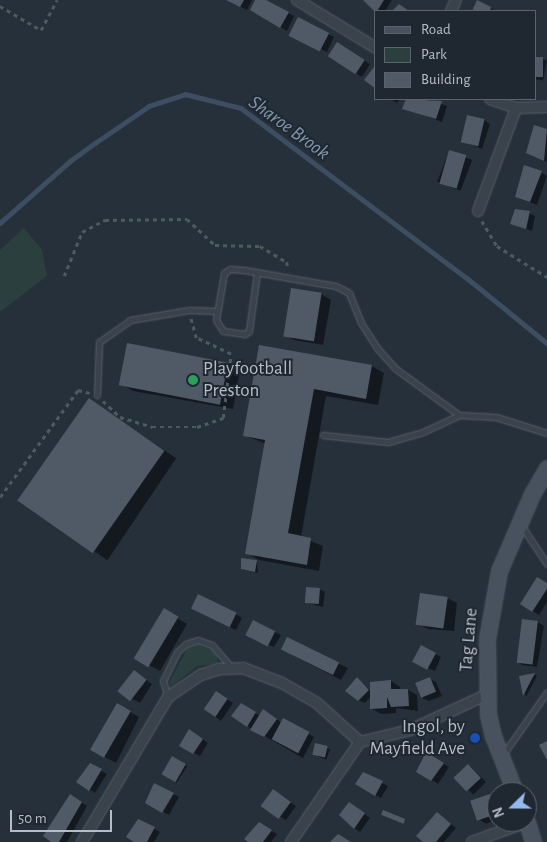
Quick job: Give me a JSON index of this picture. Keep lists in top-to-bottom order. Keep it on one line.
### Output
{"streets":{"main road":["Tag Lane"]},"water":["Sharoe Brook"],"places":["Playfootball Preston","Ingol, by Mayfield Ave"],"legend":["Road","Park","Building"],"scale_bar":"50 m","north":"left"}
